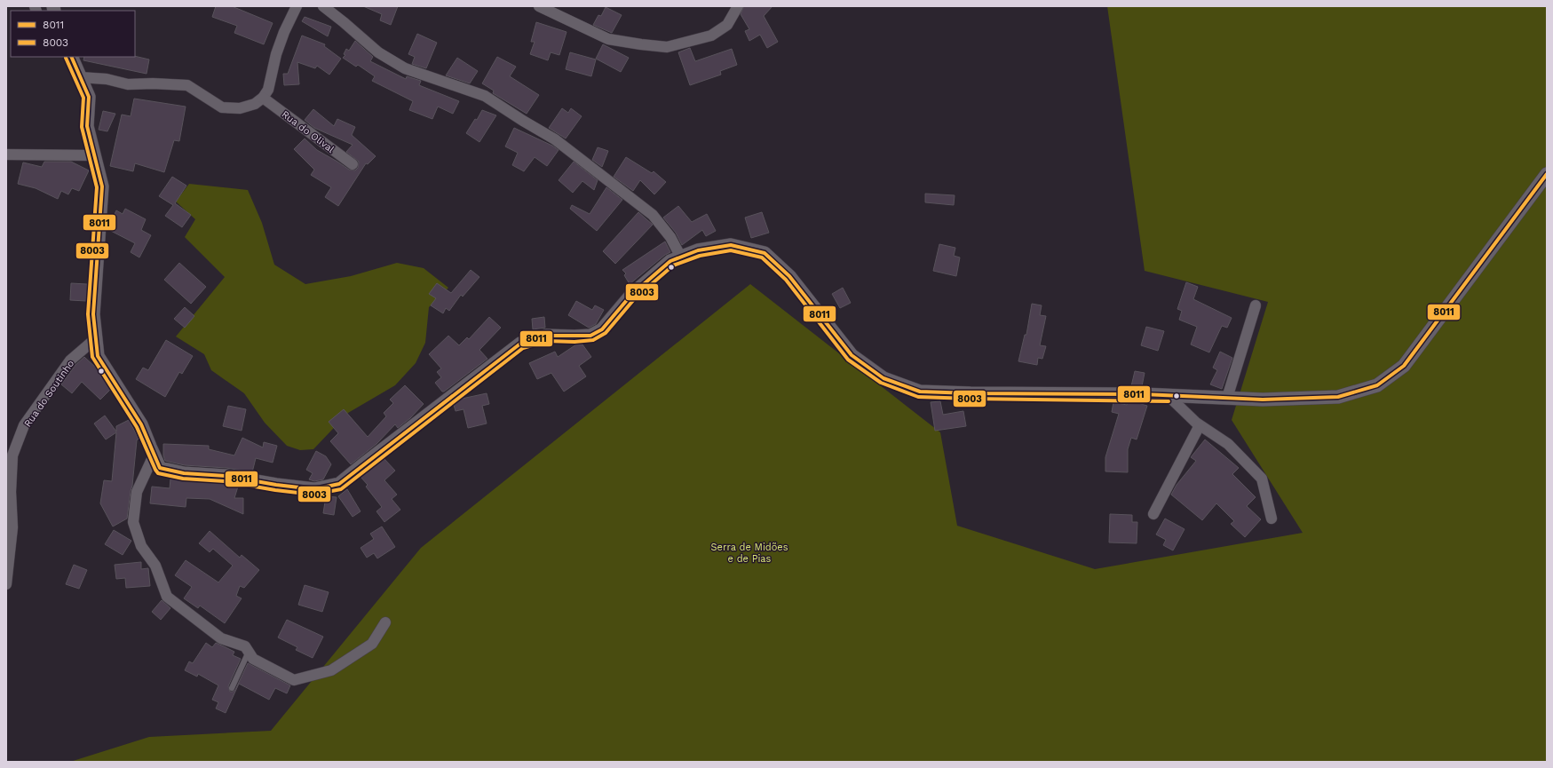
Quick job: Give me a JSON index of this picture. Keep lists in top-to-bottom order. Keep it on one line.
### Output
{"streets":{"street":["Rua do Olival","Rua do Soutinho"]},"parks":["Serra de Midões e de Pias"],"lines":["transit line 8011","transit line 8003"],"legend":["8011","8003"]}
